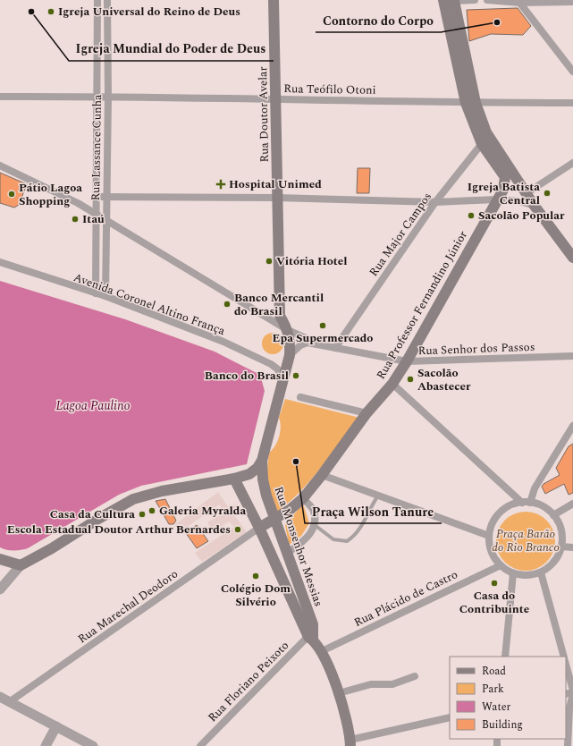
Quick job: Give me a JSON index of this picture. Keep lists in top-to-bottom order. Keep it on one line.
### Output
{"streets":{"main road":["Rua Doutor Avelar","Rua Professor Fernandino Júnior","Rua Monsenhor Messias"],"street":["Rua Teófilo Otoni","Rua Lassance Cunha","Rua Major Campos","Avenida Coronel Altino França","Rua Senhor dos Passos","Rua Plácido de Castro","Rua Marechal Deodoro","Rua Floriano Peixoto"]},"crossings":[["Rua Teófilo Otoni","Rua Doutor Avelar"],["Rua Teófilo Otoni","Rua Lassance Cunha"],["Rua Doutor Avelar","Rua Senhor dos Passos"],["Rua Lassance Cunha","Avenida Coronel Altino França"],["Rua Lassance Cunha","Rua Senhor dos Passos"],["Rua Major Campos","Rua Professor Fernandino Júnior"],["Rua Major Campos","Rua Senhor dos Passos"],["Rua Professor Fernandino Júnior","Rua Senhor dos Passos"],["Rua Professor Fernandino Júnior","Rua Monsenhor Messias"],["Rua Professor Fernandino Júnior","Rua Marechal Deodoro"],["Rua Monsenhor Messias","Rua Plácido de Castro"],["Rua Monsenhor Messias","Rua Marechal Deodoro"],["Rua Monsenhor Messias","Rua Floriano Peixoto"]],"water":["Lagoa Paulino"],"parks":["Praça Barão do Rio Branco"],"places":{"other":["Igreja Mundial do Poder de Deus","Igreja Universal do Reino de Deus","Contorno do Corpo","Igreja Batista Central","Pátio Lagoa Shopping","Sacolão Popular","Itaú","Vitória Hotel","Banco Mercantil do Brasil","Epa Supermercado","Banco do Brasil","Sacolão Abastecer","Praça Wilson Tanure","Galeria Myralda","Casa da Cultura","Escola Estadual Doutor Arthur Bernardes","Colégio Dom Silvério","Casa do Contribuinte"],"health":["Hospital Unimed"]},"legend":["Road","Park","Water","Building"]}
